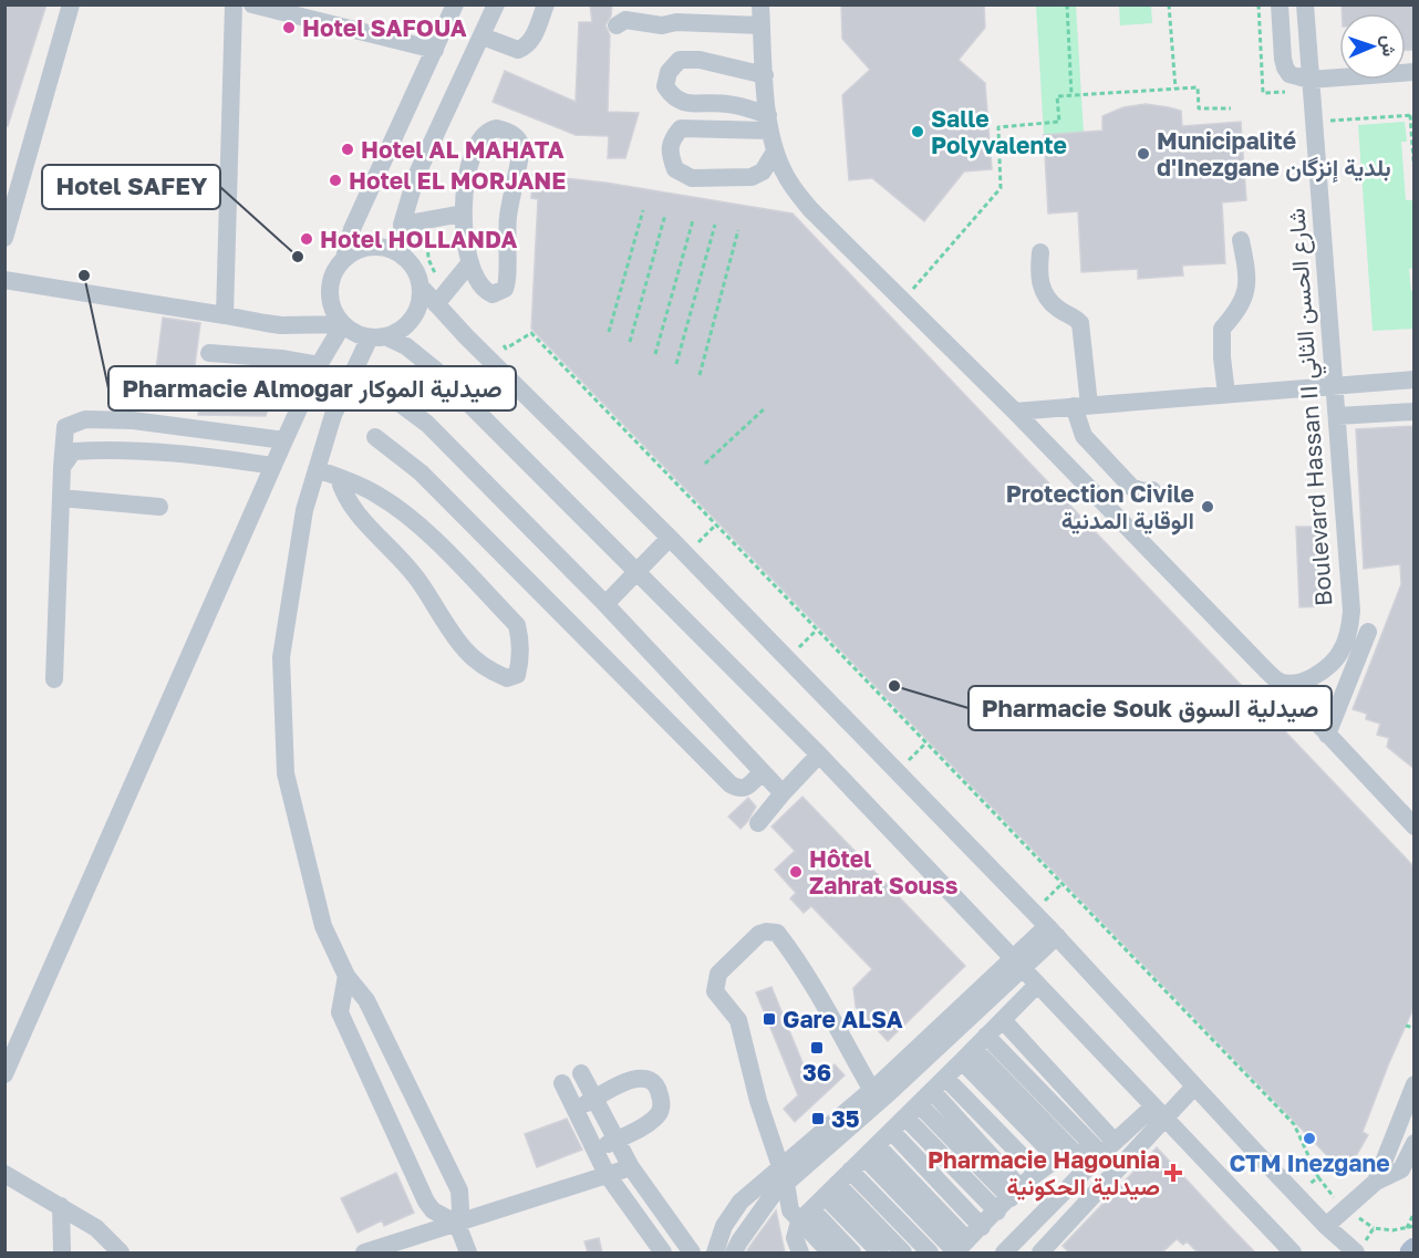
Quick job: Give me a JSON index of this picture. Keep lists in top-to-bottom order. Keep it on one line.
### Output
{"streets":{"street":["Boulevard Hassan II شارع الحسن الثاني"]},"places":{"other":["Hotel SAFOUA","Salle Polyvalente","Hotel AL MAHATA","Municipalité d'Inezgane بلدية إنزگان","Hotel EL MORJANE","Hotel HOLLANDA","Hotel SAFEY","Pharmacie Almogar صيدلية الموكار","Protection Civile الوقاية المدنية","Pharmacie Souk صيدلية السوق","Hôtel Zahrat Souss","CTM Inezgane"],"transit":["Gare ALSA","36","35"],"health":["Pharmacie Hagounia صيدلية الحكونية"]},"north":"right"}
